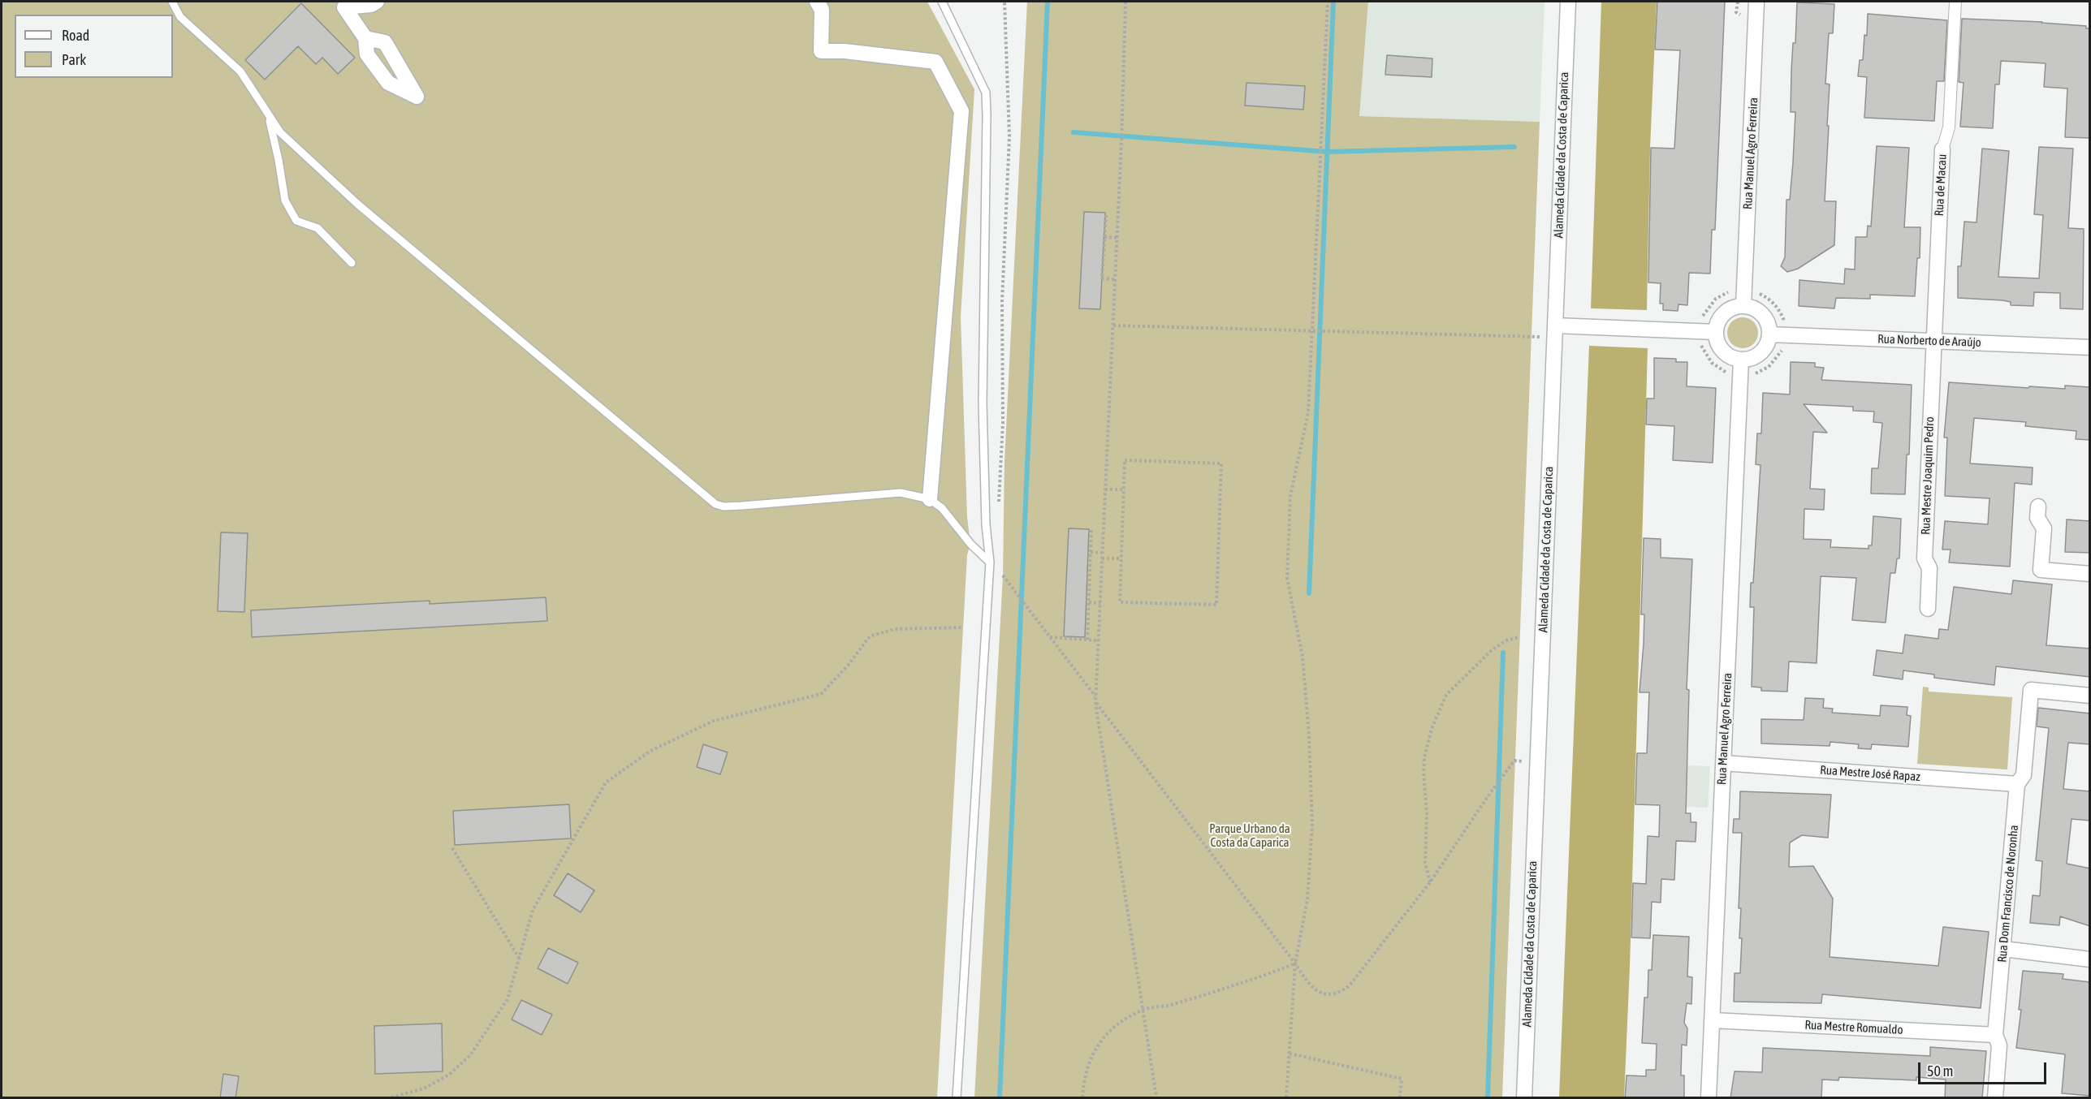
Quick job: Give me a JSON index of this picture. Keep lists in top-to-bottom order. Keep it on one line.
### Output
{"streets":{"street":["Rua Manuel Agro Ferreira","Alameda Cidade da Costa de Caparica","Rua de Macau","Rua Norberto de Araújo","Rua Mestre Joaquim Pedro","Rua Mestre José Rapaz","Rua Dom Francisco de Noronha","Rua Mestre Romualdo"]},"crossings":[["Rua Manuel Agro Ferreira","Rua Norberto de Araújo"],["Rua Manuel Agro Ferreira","Rua Mestre José Rapaz"],["Rua Manuel Agro Ferreira","Rua Mestre Romualdo"],["Rua de Macau","Rua Norberto de Araújo"],["Rua de Macau","Rua Mestre Joaquim Pedro"],["Rua Norberto de Araújo","Rua Mestre Joaquim Pedro"],["Rua Mestre José Rapaz","Rua Dom Francisco de Noronha"],["Rua Dom Francisco de Noronha","Rua Mestre Romualdo"]],"parks":["Parque Urbano da Costa da Caparica"],"legend":["Road","Park"],"scale_bar":"50 m"}
